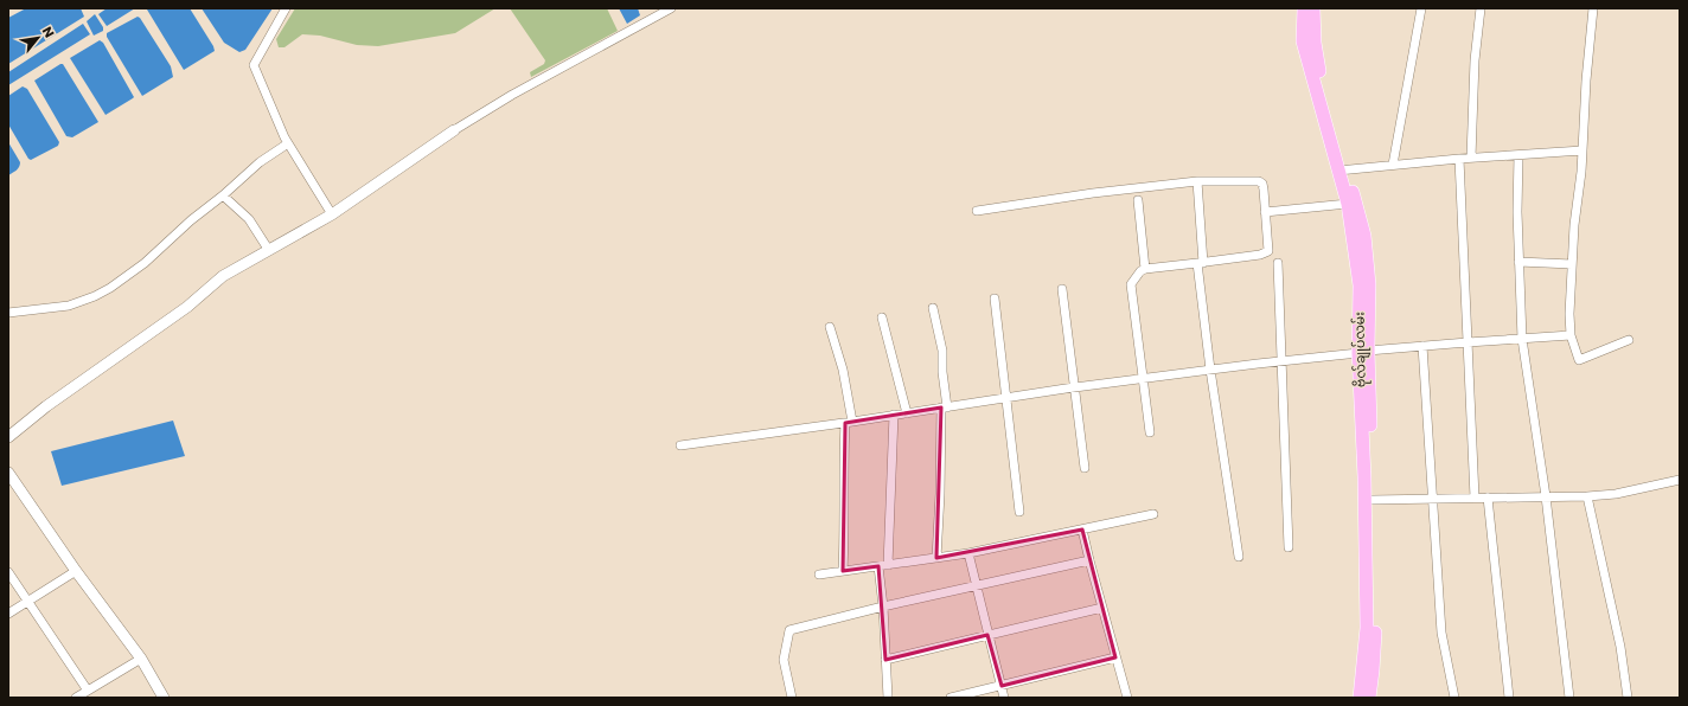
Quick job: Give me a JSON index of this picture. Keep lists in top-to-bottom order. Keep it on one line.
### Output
{"streets":{"main road":["ဗိုလ်ချုပ်လမ်း"]},"north":"top right"}
